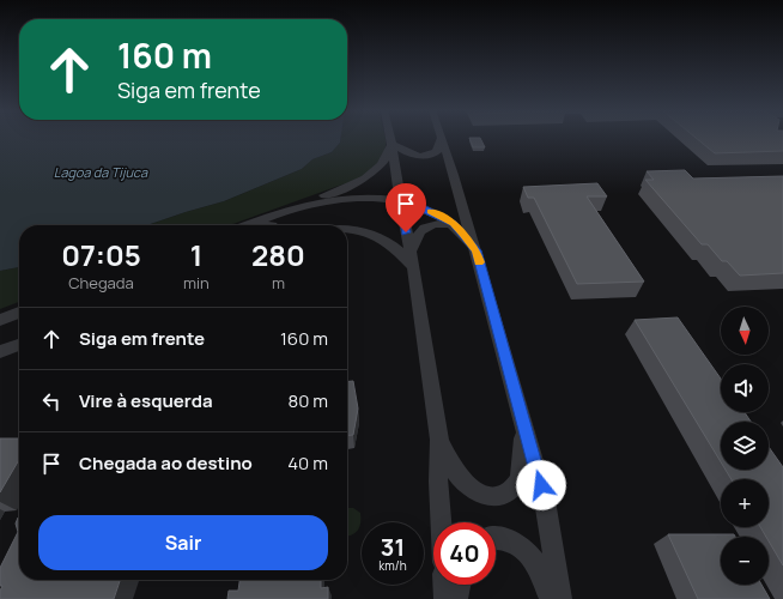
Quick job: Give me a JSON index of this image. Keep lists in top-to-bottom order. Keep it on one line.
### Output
{"water":["Lagoa da Tijuca"],"north":"bottom","page":{"turn":["160 m","Siga em frente"],"eta":["07:05","Chegada","1","min","280","m"],"map_buttons":["+","−"],"list":[{"name":"Siga em frente","value":"160 m"},{"name":"Vire à esquerda","value":"80 m"},{"name":"Chegada ao destino","value":"40 m"}],"buttons":"Sair","speed":"31 km/h","limit":"40"}}
